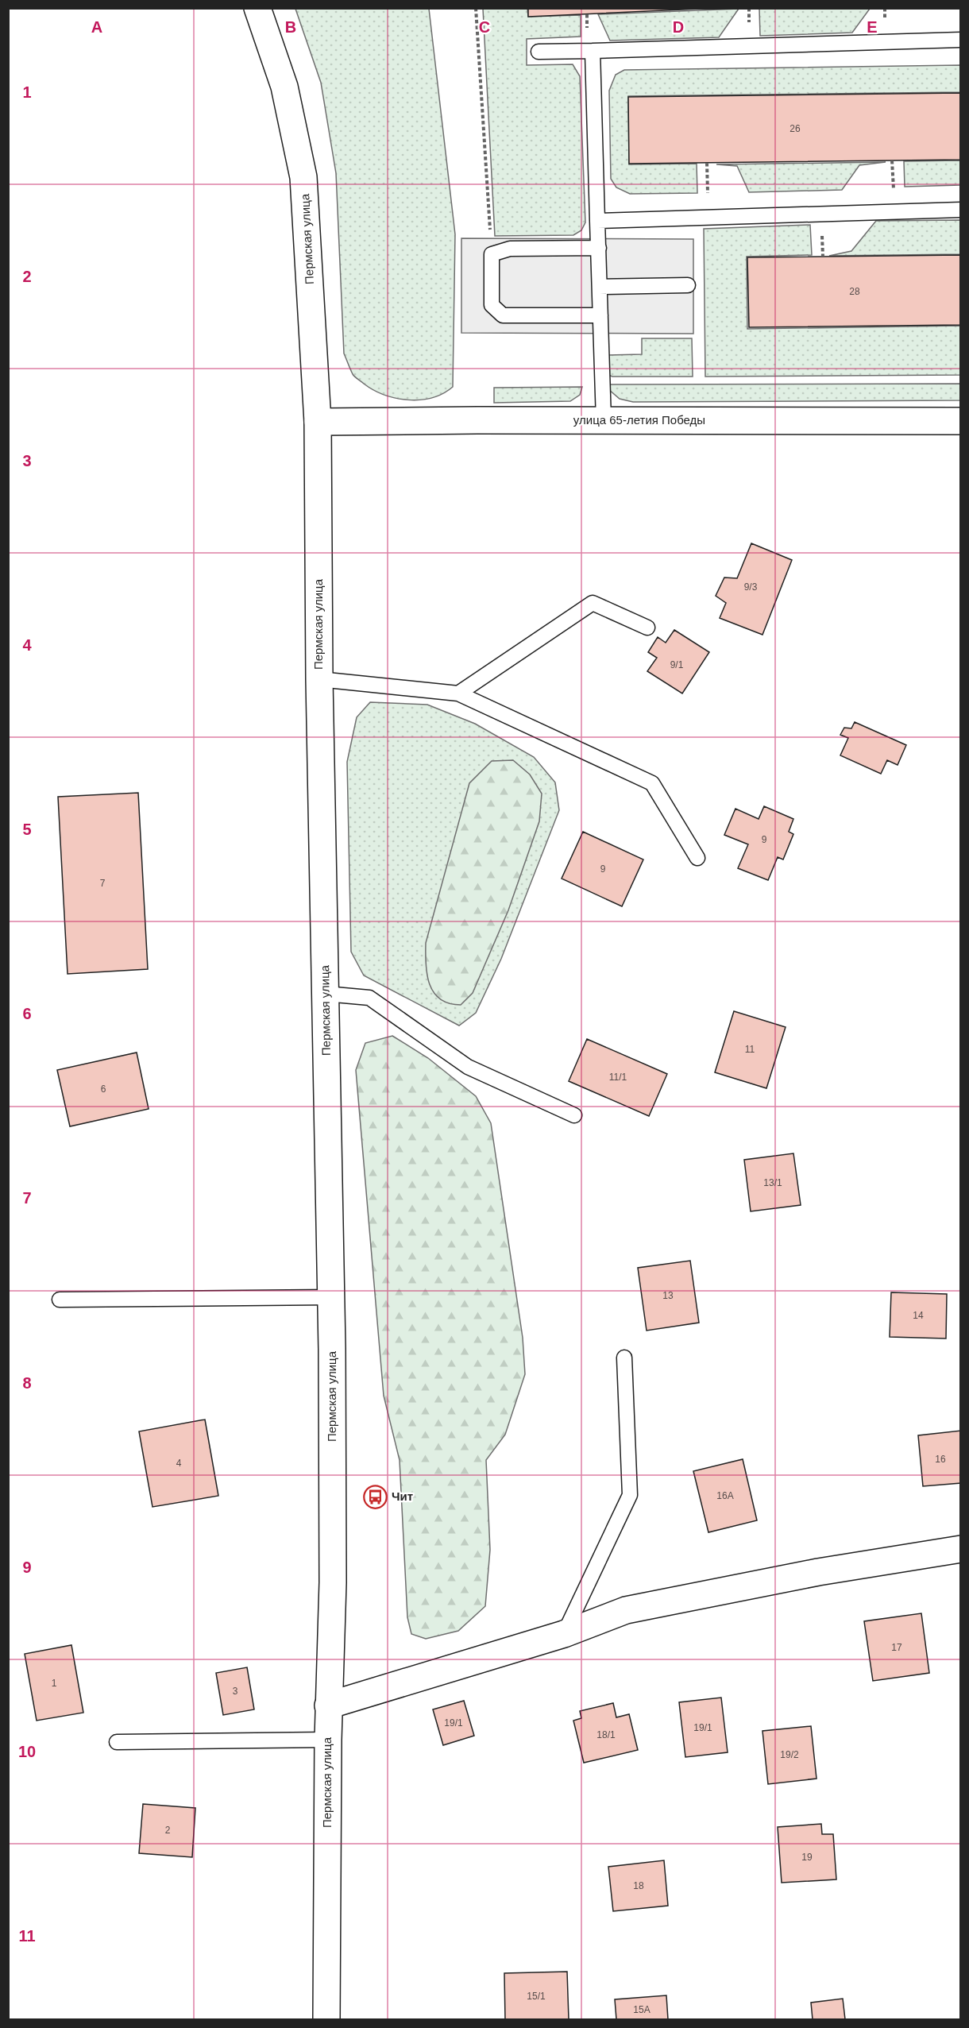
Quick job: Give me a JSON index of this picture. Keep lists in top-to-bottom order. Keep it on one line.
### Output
{"streets":{"main road":["Пермская улица","улица 65-летия Победы"]},"crossings":[["Пермская улица","улица 65-летия Победы"]],"places":{"bus stop":["Чит"]},"house_numbers":["26","28","9/3","9/1","9","9","7","11","11/1","6","13/1","13","14","16","4","16А","17","1","3","19/1","19/1","18/1","19/2","2","19","18","15/1","15А"],"grid":{"columns":["A","B","C","D","E"],"rows":["1","2","3","4","5","6","7","8","9","10","11"]}}
